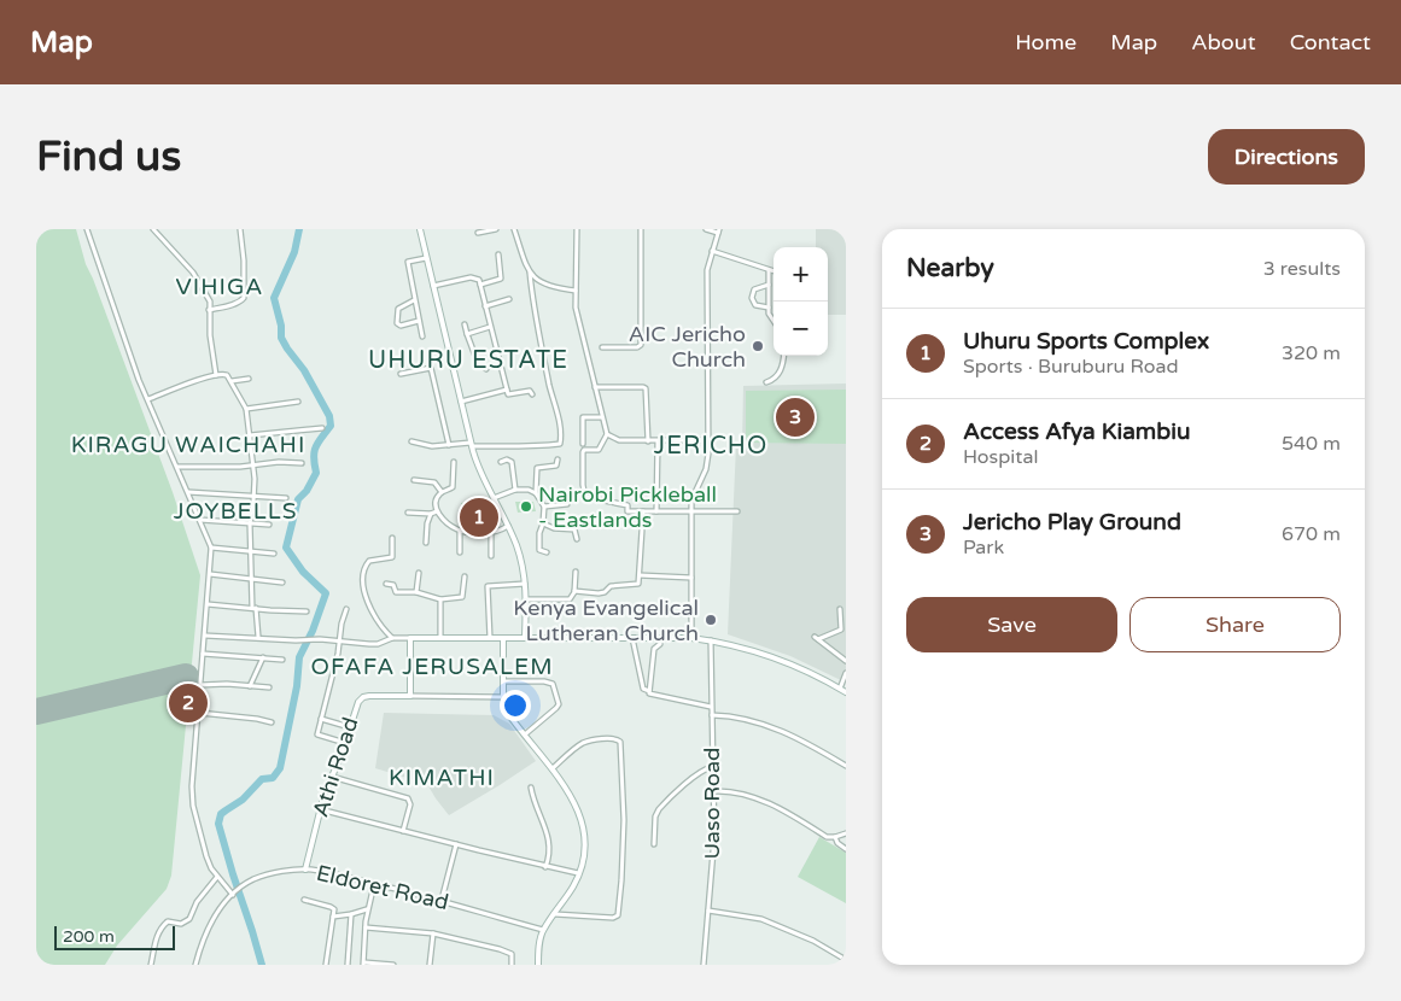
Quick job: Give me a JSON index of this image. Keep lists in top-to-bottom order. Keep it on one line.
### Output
{"streets":{"street":["Athi Road","Uaso Road","Eldoret Road"]},"crossings":[["Athi Road","Eldoret Road"]],"districts":["VIHIGA","UHURU ESTATE","KIRAGU WAICHAHI","JERICHO","JOYBELLS","OFAFA JERUSALEM","KIMATHI"],"places":["AIC Jericho Church","Nairobi Pickleball - Eastlands","Kenya Evangelical Lutheran Church"],"scale_bar":"200 m","page":{"header":"Map","nav":["Home","Map","About","Contact"],"buttons":["Directions",["Save","Share"]],"title":"Find us","heading":["Nearby","3 results"],"map_buttons":["+","−"],"list":[{"mark":"1","name":"Uhuru Sports Complex","note":"Sports · Buruburu Road","value":"320 m"},{"mark":"2","name":"Access Afya Kiambiu","note":"Hospital","value":"540 m"},{"mark":"3","name":"Jericho Play Ground","note":"Park","value":"670 m"}],"pins":["3","1","2"],"scale":"200 m"}}
